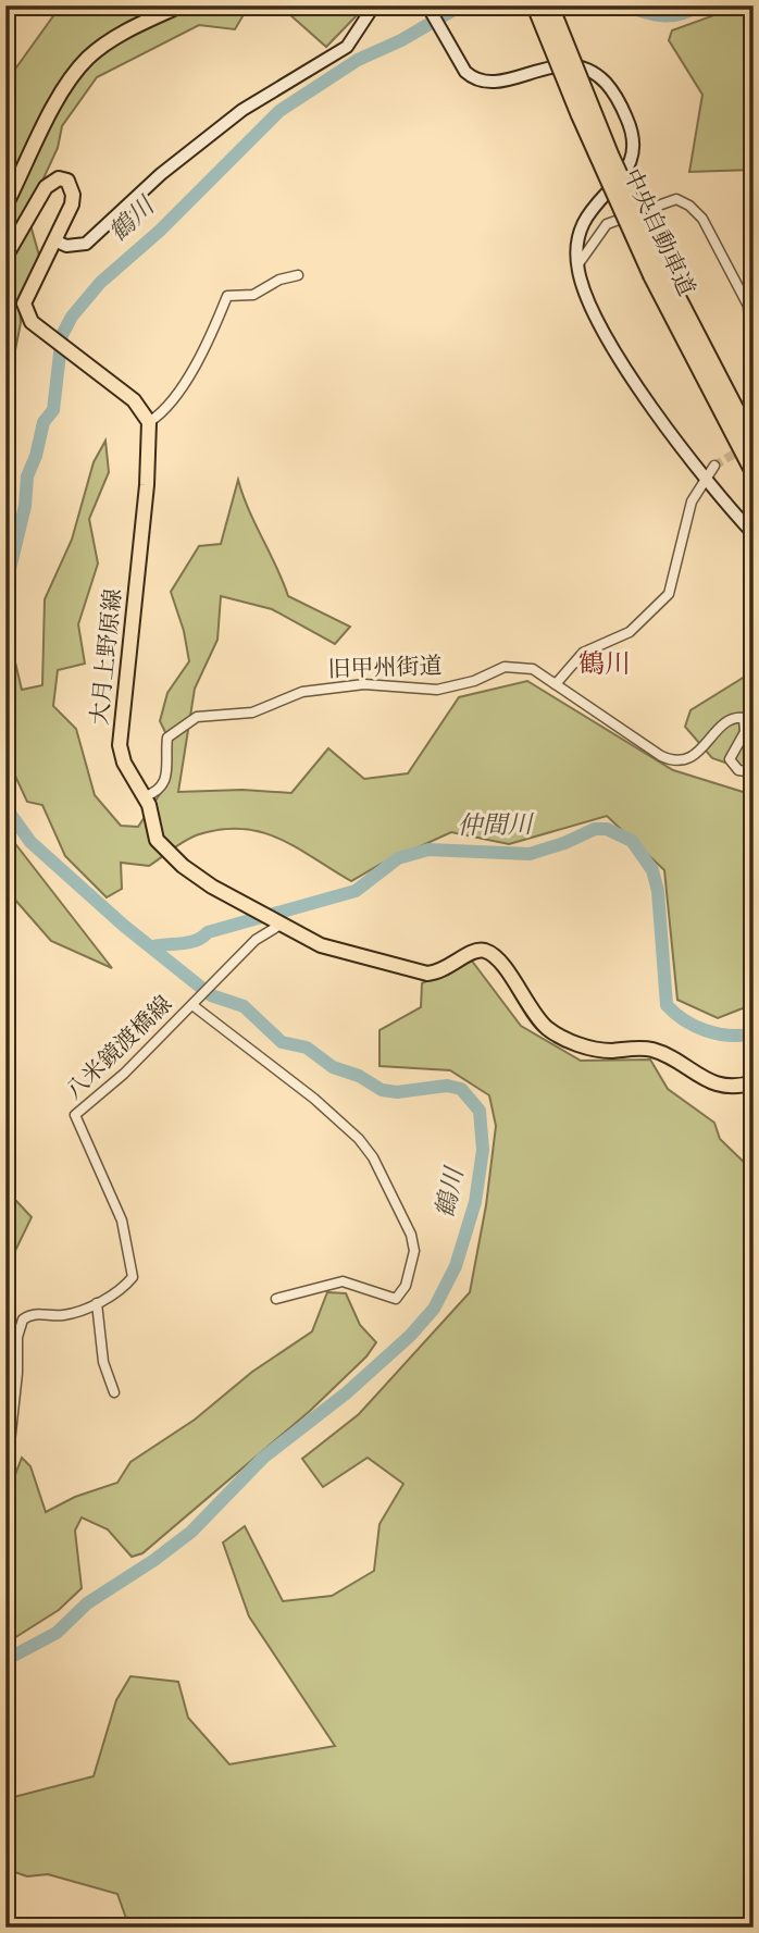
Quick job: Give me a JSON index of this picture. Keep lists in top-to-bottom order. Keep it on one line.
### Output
{"streets":{"highway":["中央自動車道"],"main road":["大月上野原線"],"street":["旧甲州街道","八米鏡渡橋線"]},"crossings":[["大月上野原線","旧甲州街道"]],"districts":["鶴川"],"water":["鶴川","仲間川"]}
